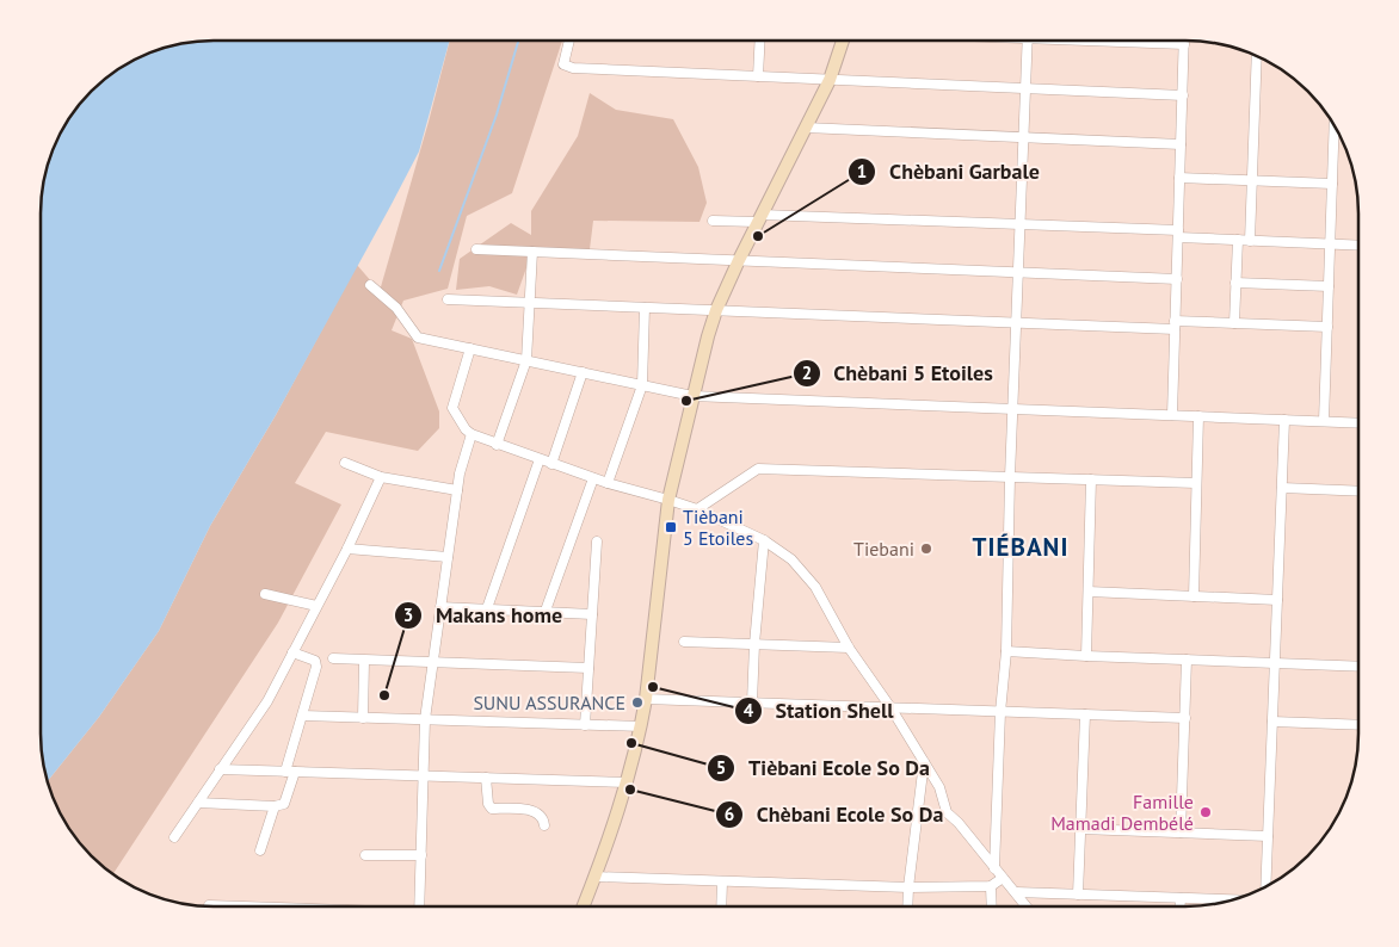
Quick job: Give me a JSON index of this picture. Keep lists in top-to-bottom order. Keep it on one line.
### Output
{"districts":["TIÉBANI"],"places":{"other":["Chèbani Garbale","Chèbani 5 Etoiles","Tiebani","Station Shell","Makans home","SUNU ASSURANCE","Tièbani Ecole So Da","Chèbani Ecole So Da","Famille Mamadi Dembélé"],"transit":["Tièbani 5 Etoiles"]}}
